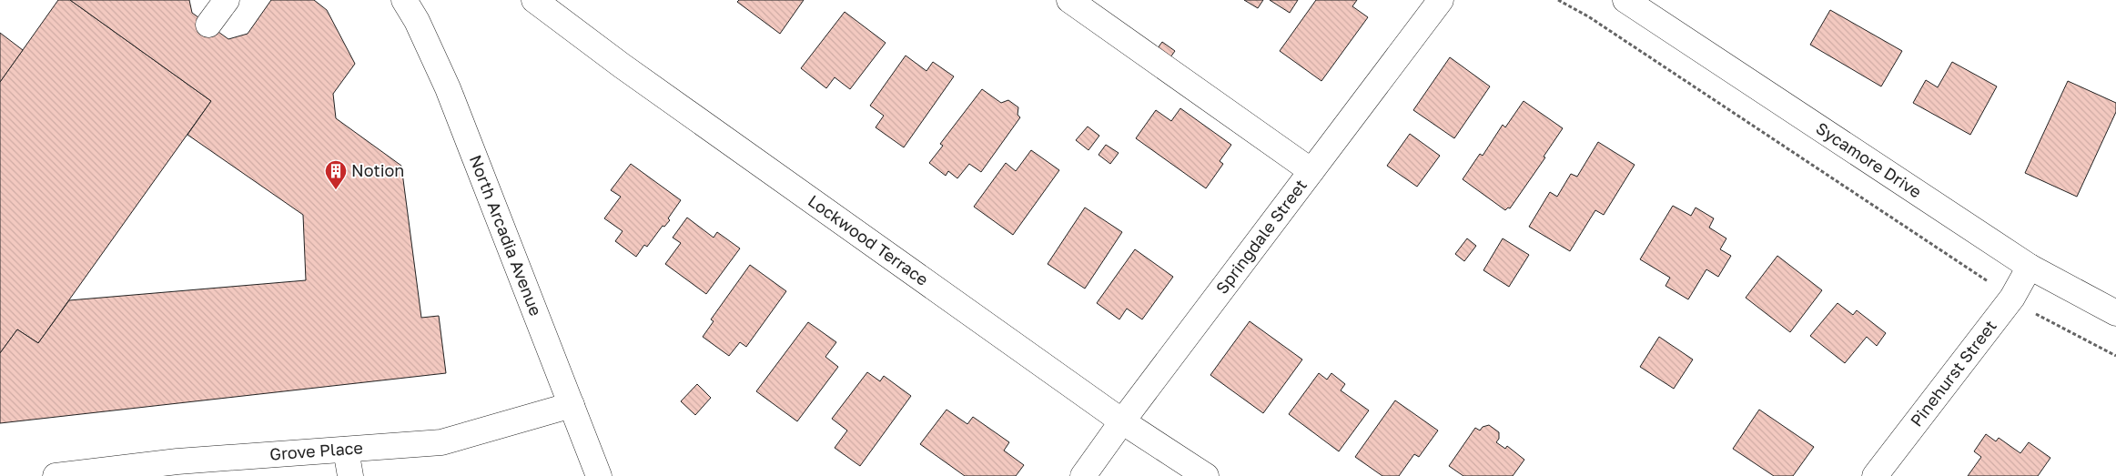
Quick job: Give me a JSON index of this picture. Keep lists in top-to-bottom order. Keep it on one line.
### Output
{"streets":{"street":["Sycamore Drive","North Arcadia Avenue","Springdale Street","Lockwood Terrace","Pinehurst Street","Grove Place"]},"crossings":[["Sycamore Drive","Pinehurst Street"],["North Arcadia Avenue","Grove Place"],["Springdale Street","Lockwood Terrace"]],"places":{"building":["Notion"]}}
